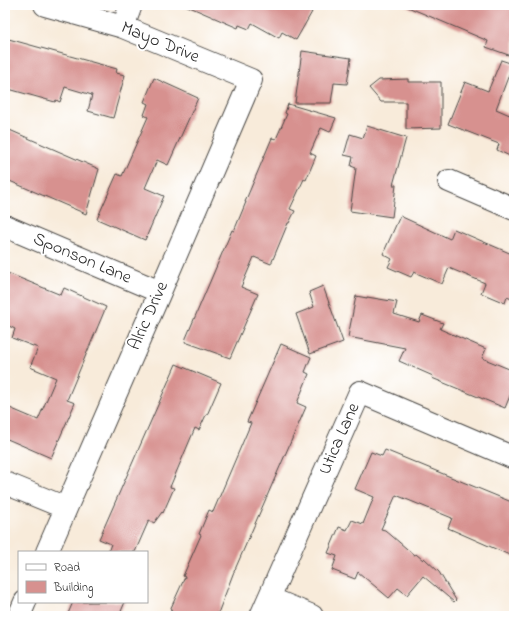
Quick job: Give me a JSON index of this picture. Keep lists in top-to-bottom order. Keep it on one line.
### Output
{"streets":{"street":["Mayo Drive","Sponson Lane","Alric Drive","Utica Lane"]},"crossings":[["Mayo Drive","Alric Drive"],["Sponson Lane","Alric Drive"]],"legend":["Road","Building"]}
